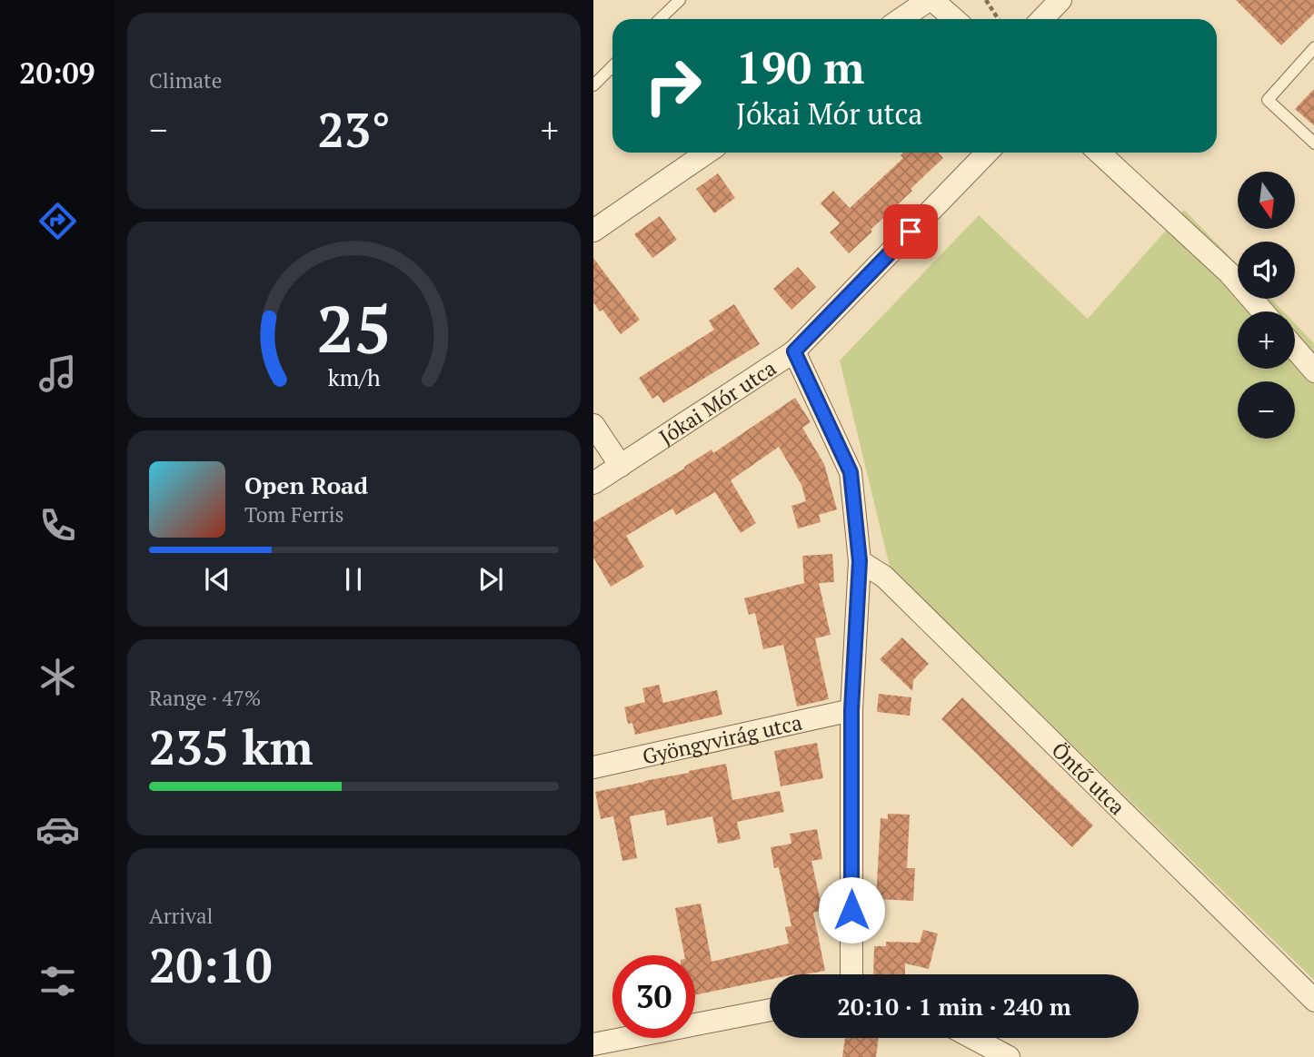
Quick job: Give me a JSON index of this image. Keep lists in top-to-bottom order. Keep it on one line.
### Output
{"streets":{"street":["Jókai Mór utca","Gyöngyvirág utca","Öntő utca"]},"north":"bottom","page":{"tabs":"20:09","tile":["Climate",["Range · 47%","235 km"],["Arrival","20:10"]],"turn":["190 m","Jókai Mór utca"],"heat":["−","23°","+"],"map_buttons":["+","−"],"song":["Open Road","Tom Ferris"],"limit":"30","trip":"20:10 · 1 min · 240 m","gauge":["25","km/h"]}}
